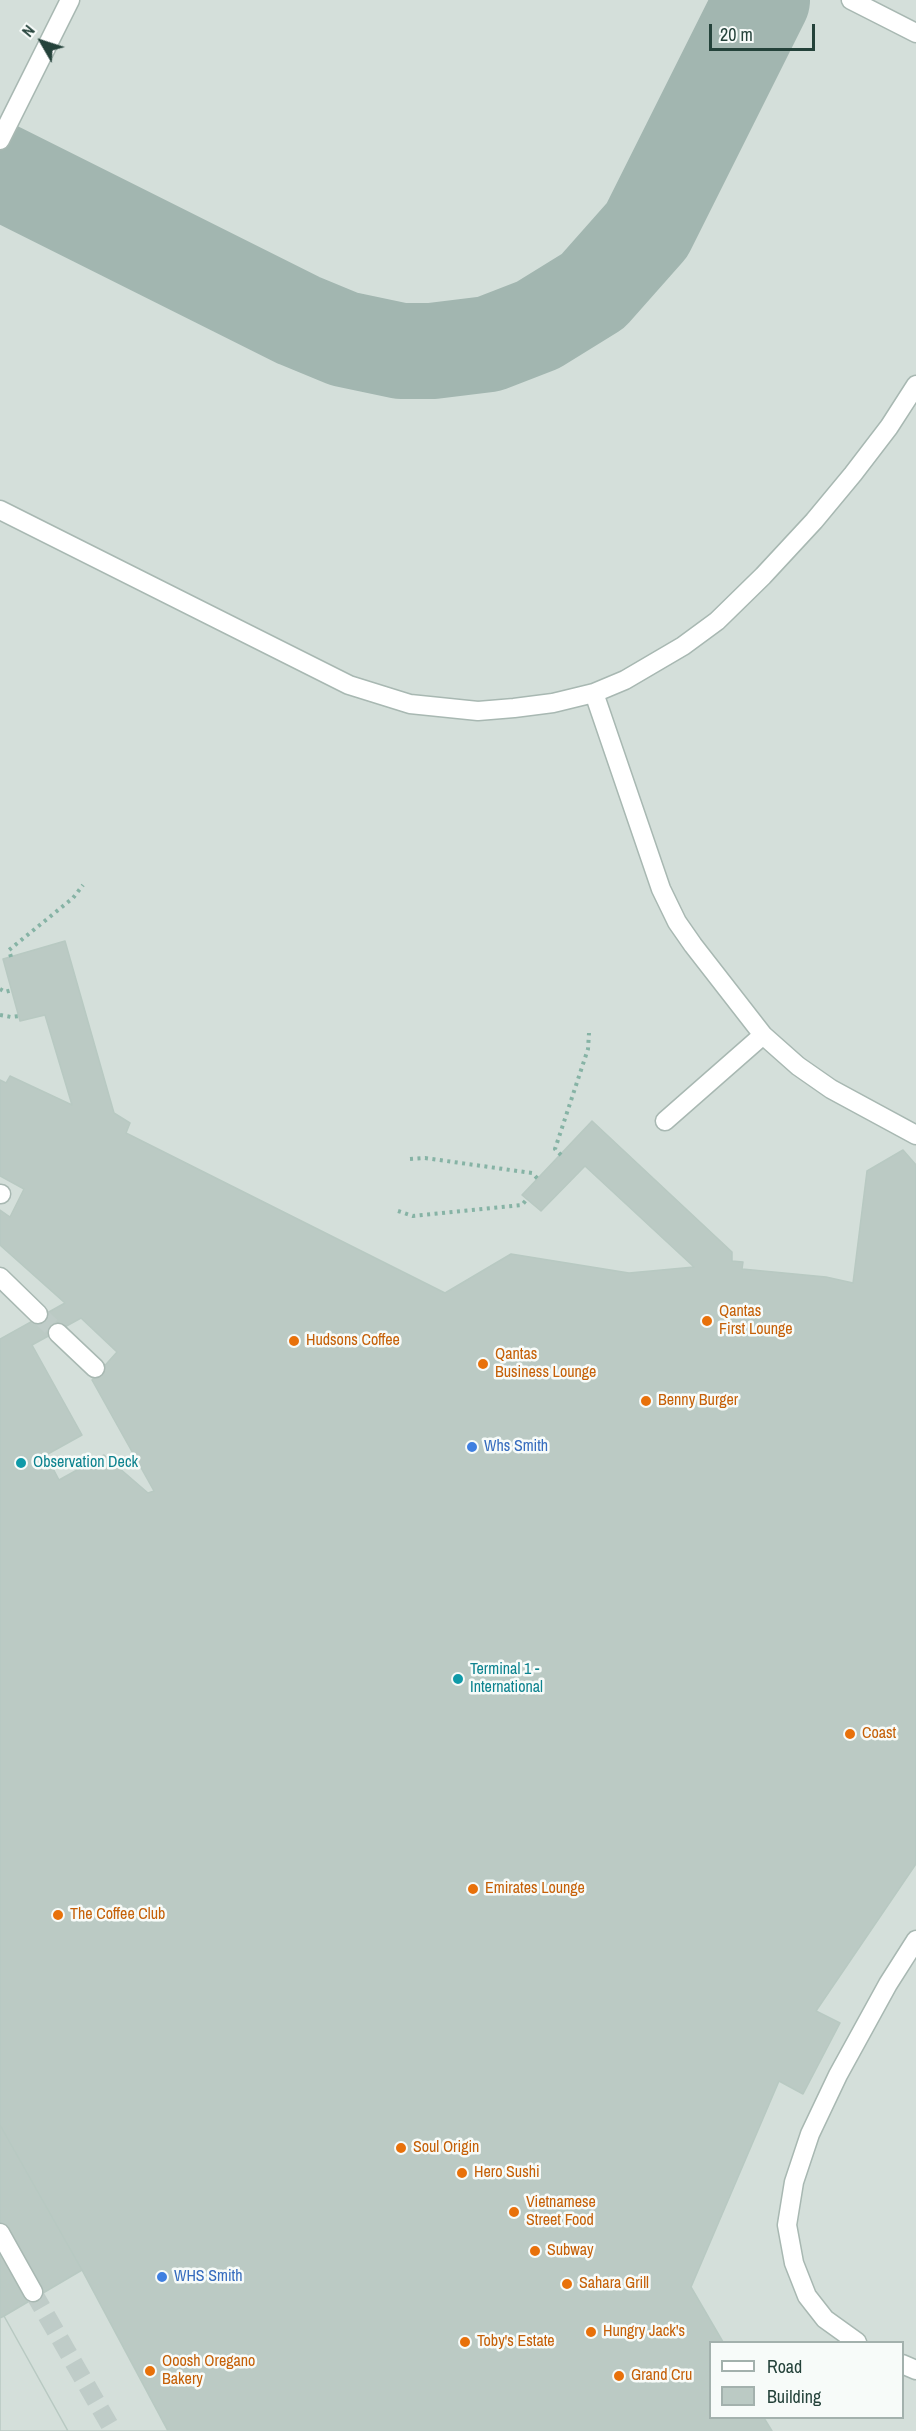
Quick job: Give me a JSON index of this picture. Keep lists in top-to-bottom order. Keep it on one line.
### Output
{"places":["Qantas First Lounge","Hudsons Coffee","Qantas Business Lounge","Benny Burger","Whs Smith","Observation Deck","Terminal 1 - International","Coast","Emirates Lounge","The Coffee Club","Soul Origin","Hero Sushi","Vietnamese Street Food","Subway","WHS Smith","Sahara Grill","Hungry Jack's","Toby's Estate","Ooosh Oregano Bakery","Grand Cru"],"legend":["Road","Building"],"scale_bar":"20 m","north":"top left"}
